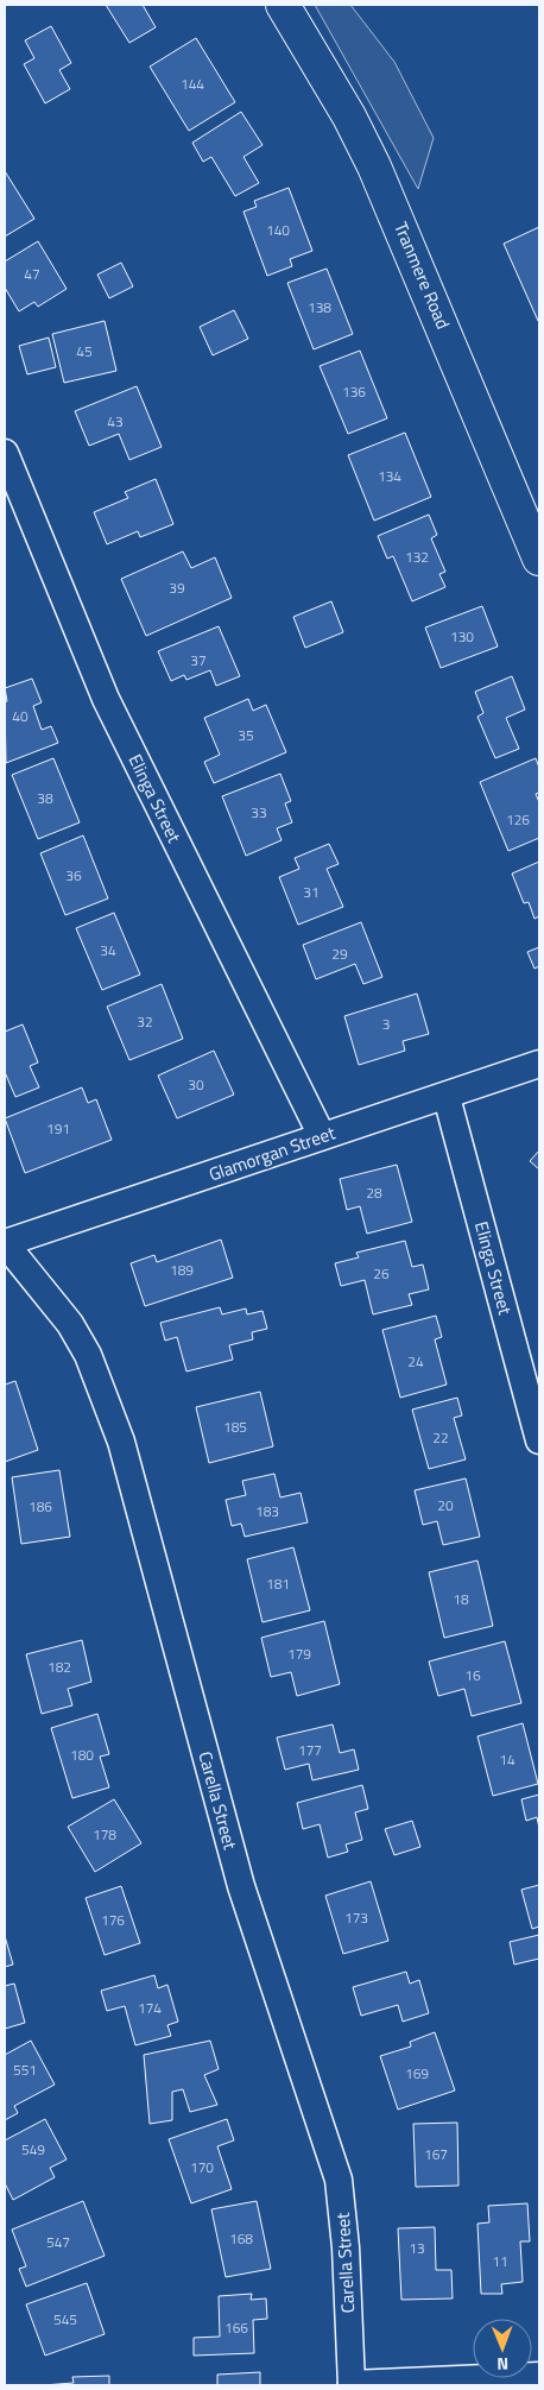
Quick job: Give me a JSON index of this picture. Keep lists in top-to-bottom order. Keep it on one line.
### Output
{"streets":{"street":["Tranmere Road","Elinga Street","Glamorgan Street","Carella Street"]},"crossings":[["Elinga Street","Glamorgan Street"],["Glamorgan Street","Carella Street"]],"house_numbers":["144","140","47","138","45","136","43","134","132","39","130","37","40","35","38","33","126","36","31","34","29","32","3","30","191","28","189","26","24","185","22","20","186","183","181","18","179","182","16","177","180","14","178","173","176","174","551","169","549","167","170","168","547","13","11","545","166"],"north":"bottom"}
